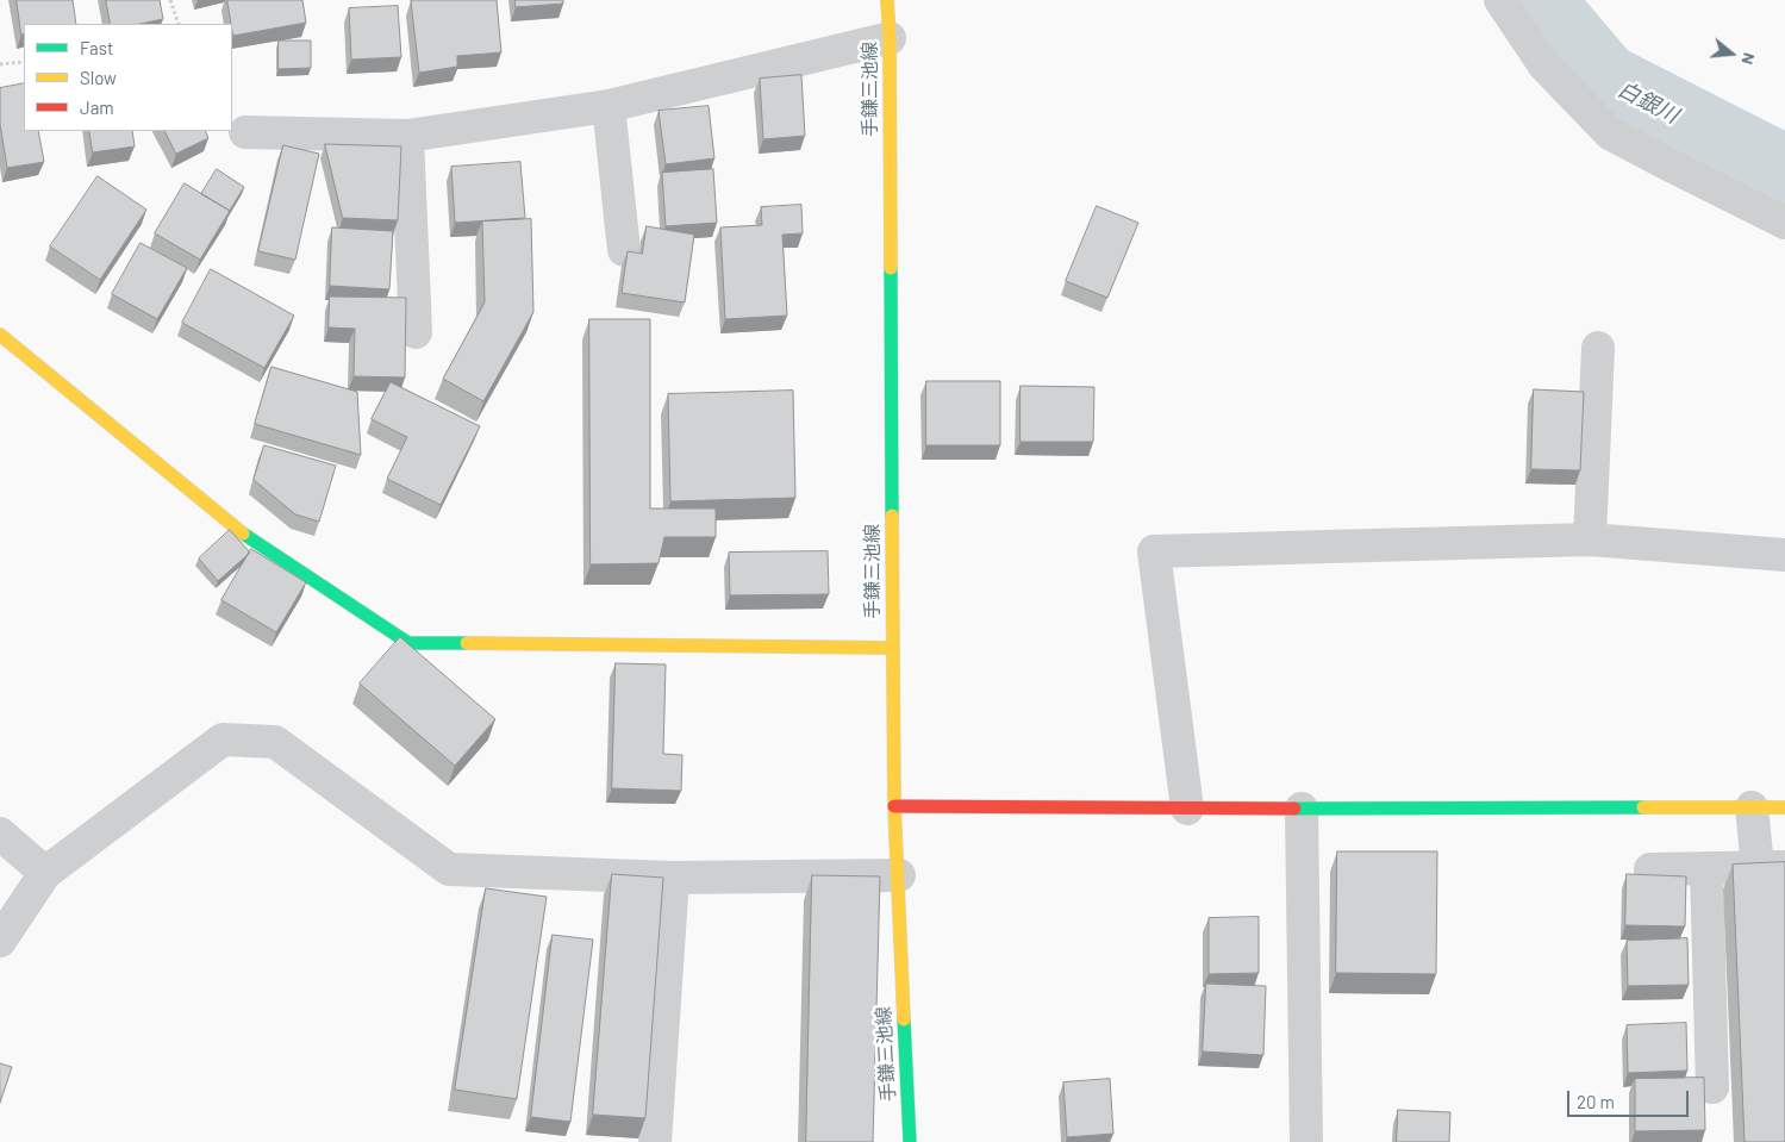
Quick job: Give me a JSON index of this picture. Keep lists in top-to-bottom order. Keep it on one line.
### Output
{"streets":{"street":["手鎌三池線"]},"water":["白銀川"],"legend":["Fast","Slow","Jam"],"scale_bar":"20 m","north":"right"}
